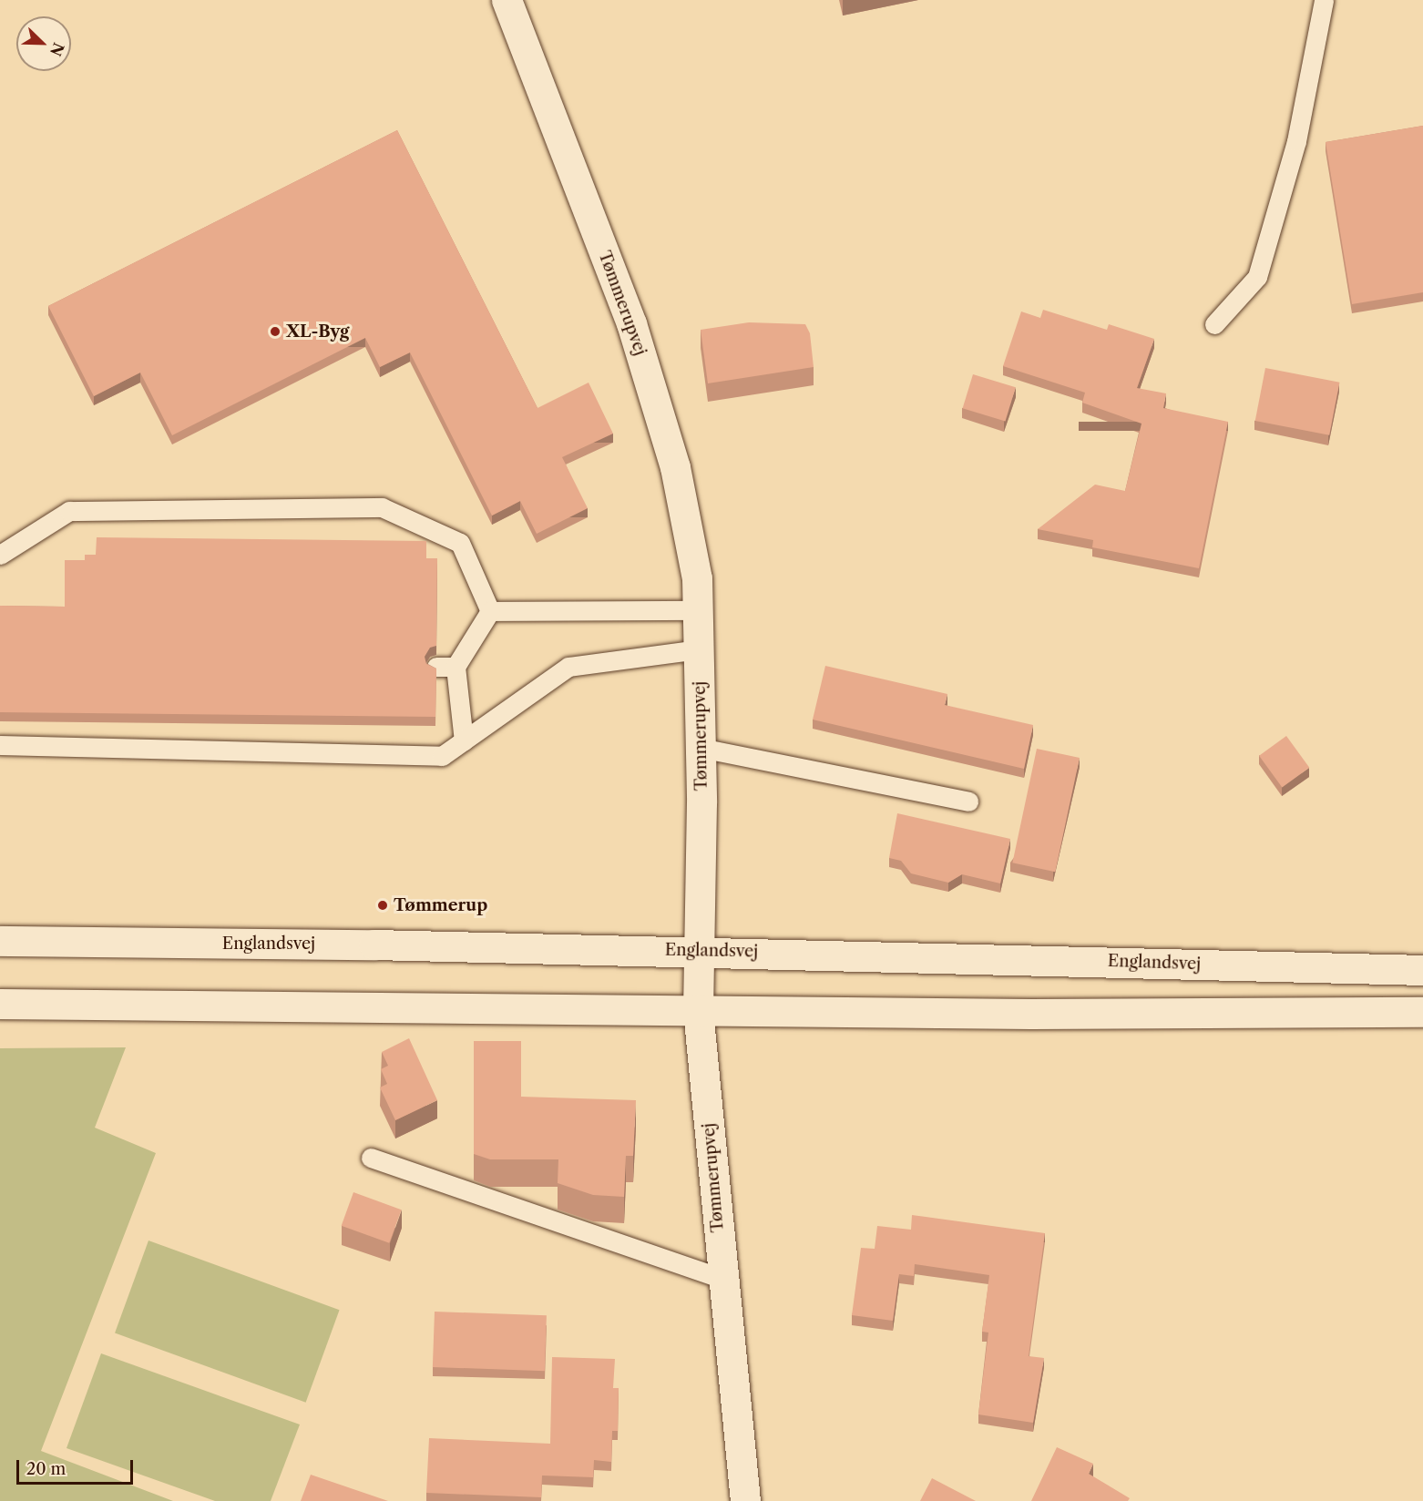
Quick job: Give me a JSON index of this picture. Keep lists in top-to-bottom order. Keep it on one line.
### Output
{"streets":{"main road":["Tømmerupvej","Englandsvej"]},"crossings":[["Tømmerupvej","Englandsvej"]],"places":["XL-Byg","Tømmerup"],"scale_bar":"20 m","north":"bottom right"}
